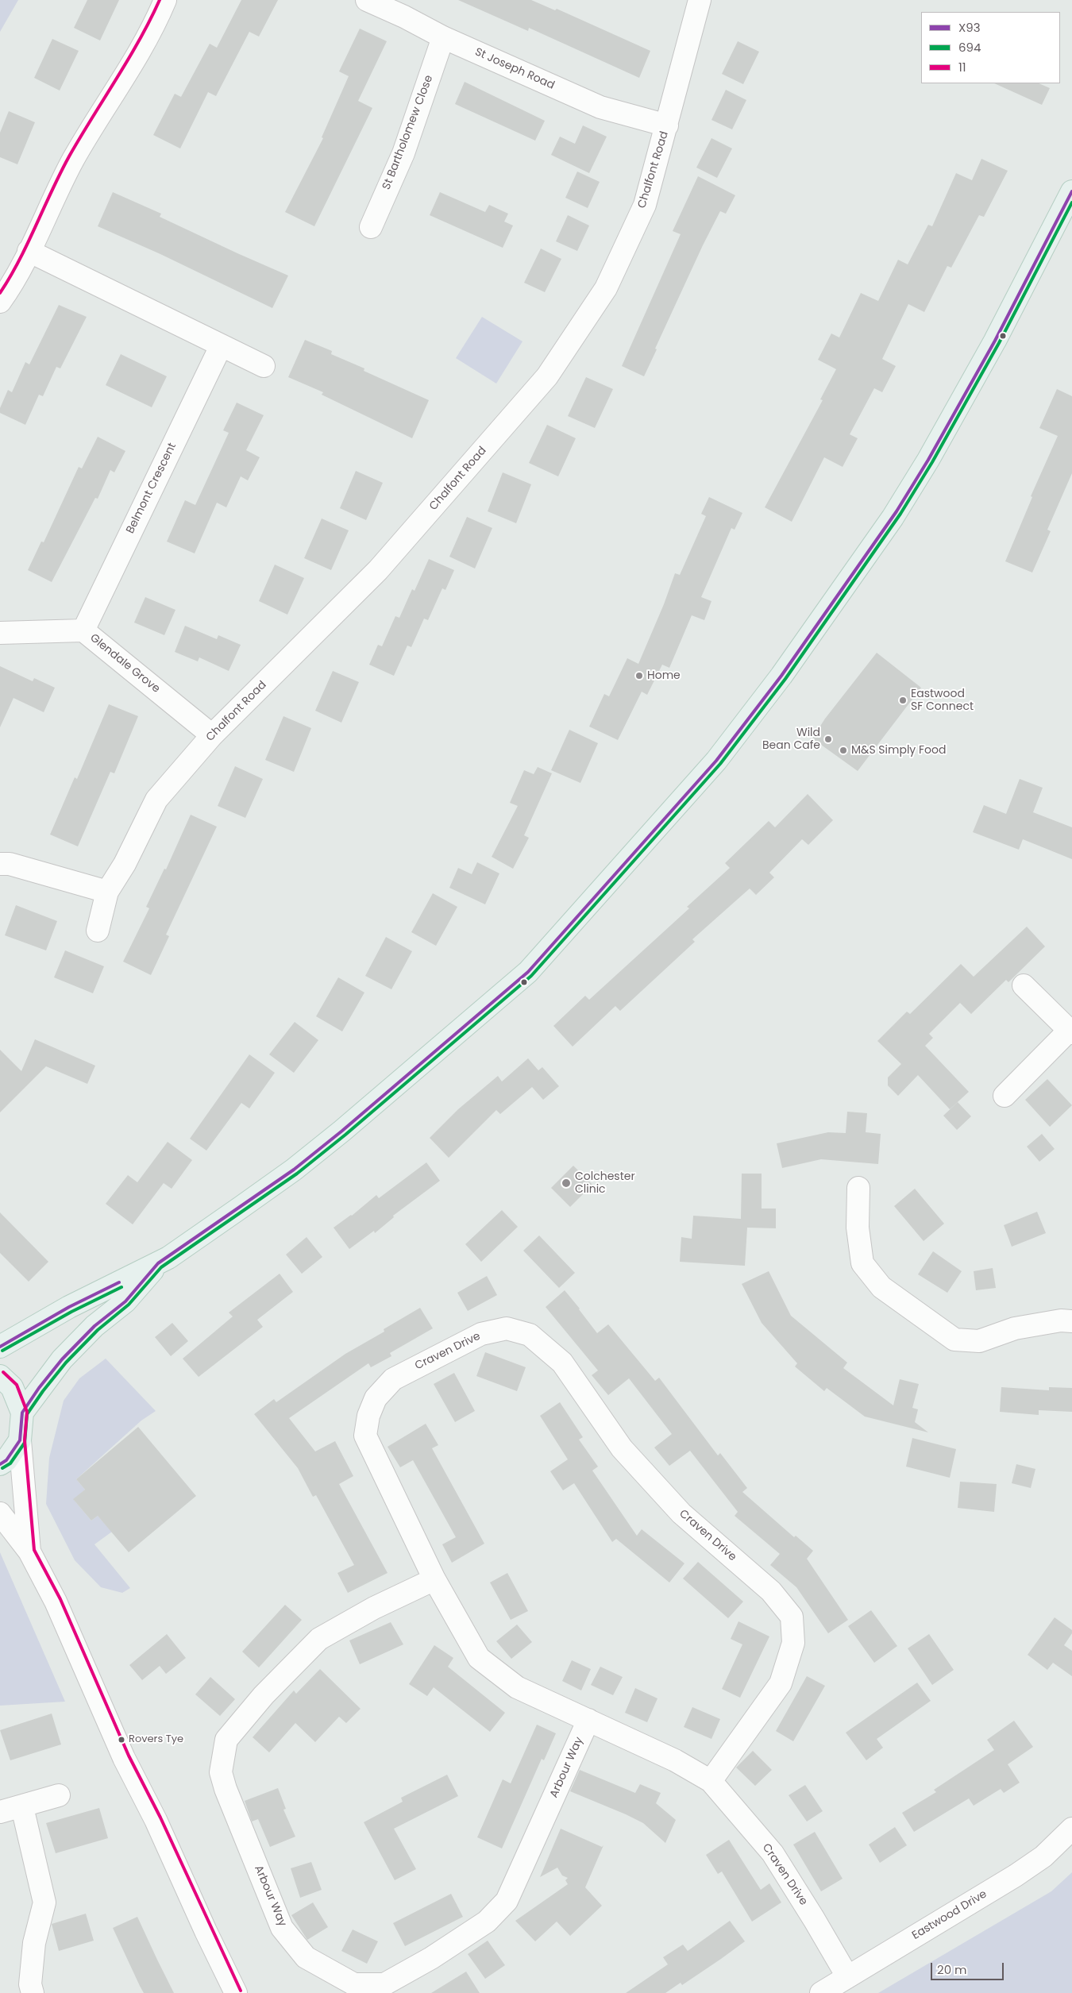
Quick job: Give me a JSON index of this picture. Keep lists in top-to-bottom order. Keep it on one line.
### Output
{"streets":{"street":["St Joseph Road","St Bartholomew Close","Chalfont Road","Belmont Crescent","Glendale Grove","Craven Drive","Arbour Way","Eastwood Drive"]},"crossings":[["St Joseph Road","St Bartholomew Close"],["St Joseph Road","Chalfont Road"],["Chalfont Road","Glendale Grove"],["Belmont Crescent","Glendale Grove"],["Craven Drive","Arbour Way"],["Craven Drive","Eastwood Drive"]],"places":["Home","Eastwood SF Connect","Wild Bean Cafe","M&S Simply Food","Colchester Clinic","Rovers Tye"],"lines":["transit line 11","transit line X93","transit line 694"],"legend":["X93","694","11"],"scale_bar":"20 m"}
